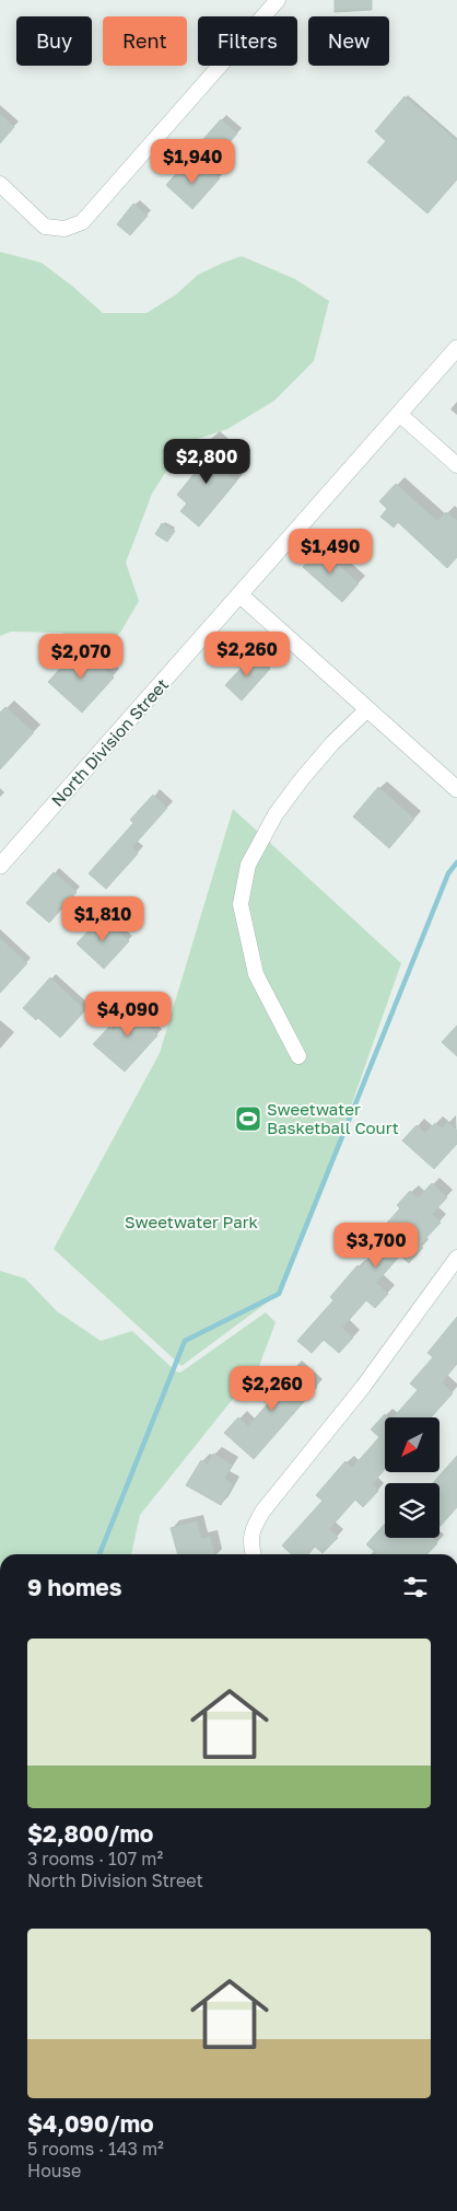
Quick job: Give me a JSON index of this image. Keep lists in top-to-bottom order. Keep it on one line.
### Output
{"streets":{"street":["North Division Street"]},"parks":["Sweetwater Park"],"places":{"sports":["Sweetwater Basketball Court"]},"north":"bottom left","page":{"chip":["Buy","Rent","Filters","New"],"price":["$1,940","$2,800","$1,490","$2,260","$2,070","$1,810","$4,090","$3,700","$2,260"],"heading":"9 homes","list":[{"name":"$2,800/mo","note":"3 rooms · 107 m² · North Division Street"},{"name":"$4,090/mo","note":"5 rooms · 143 m² · House"}]}}
